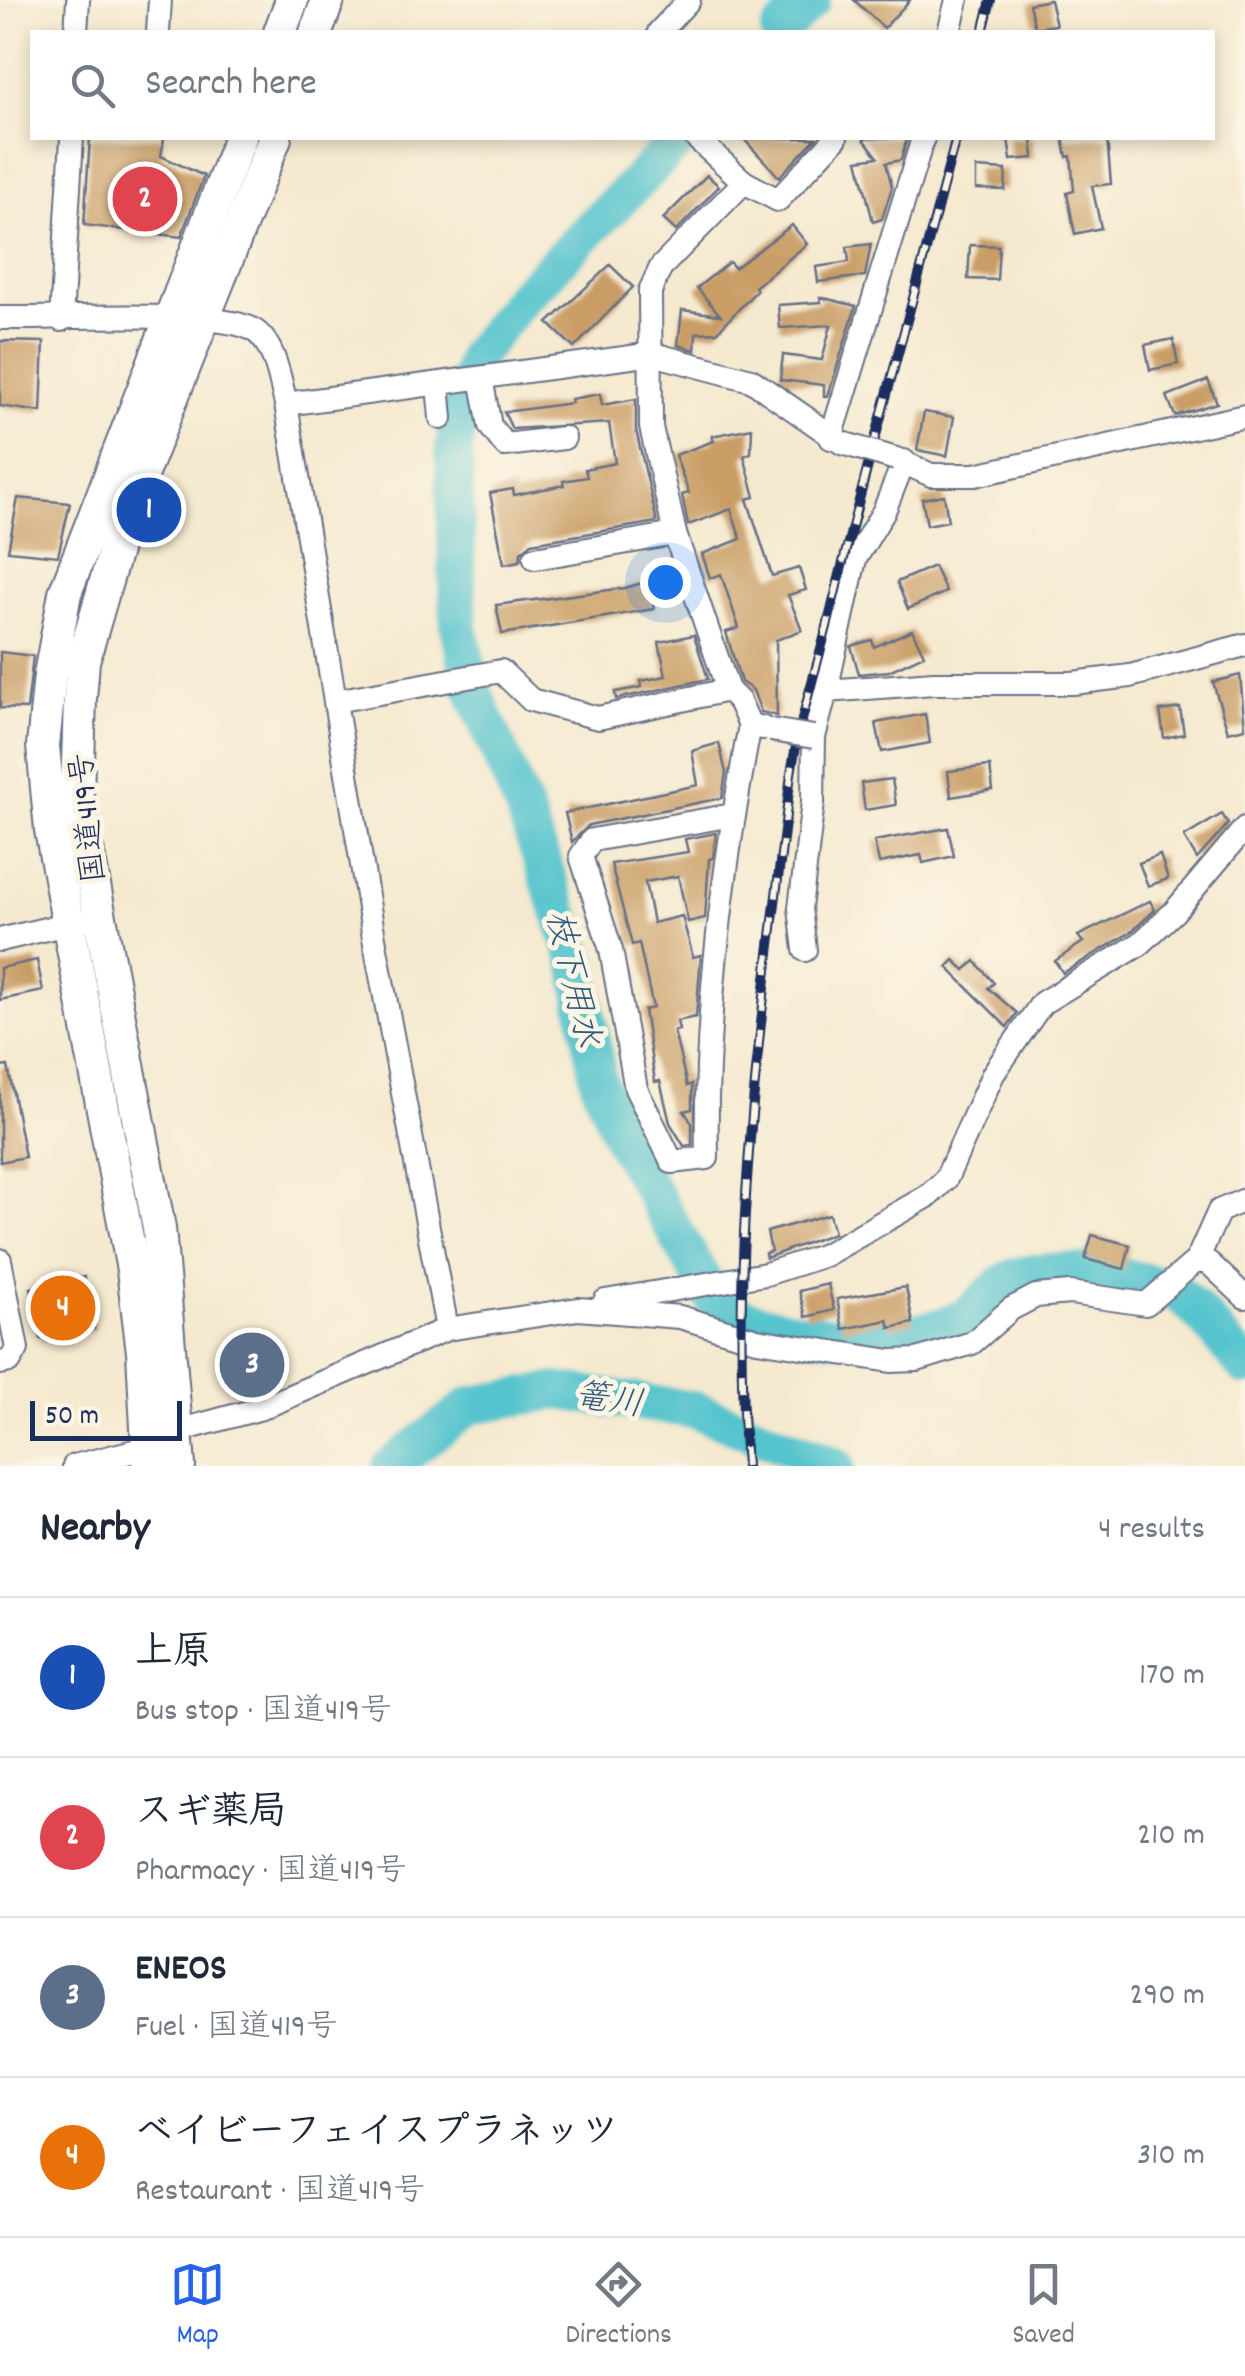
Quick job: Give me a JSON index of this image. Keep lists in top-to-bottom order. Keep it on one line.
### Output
{"streets":{"highway":["国道419号"]},"water":["枝下用水","篭川"],"scale_bar":"50 m","page":{"search":"Search here","pins":["2","1","4","3"],"scale":"50 m","heading":["Nearby","4 results"],"list":[{"mark":"1","name":"上原","note":"Bus stop · 国道419号","value":"170 m"},{"mark":"2","name":"スギ薬局","note":"Pharmacy · 国道419号","value":"210 m"},{"mark":"3","name":"ENEOS","note":"Fuel · 国道419号","value":"290 m"},{"mark":"4","name":"ベイビーフェイスプラネッツ","note":"Restaurant · 国道419号","value":"310 m"}],"nav":["Map","Directions","Saved"]}}
